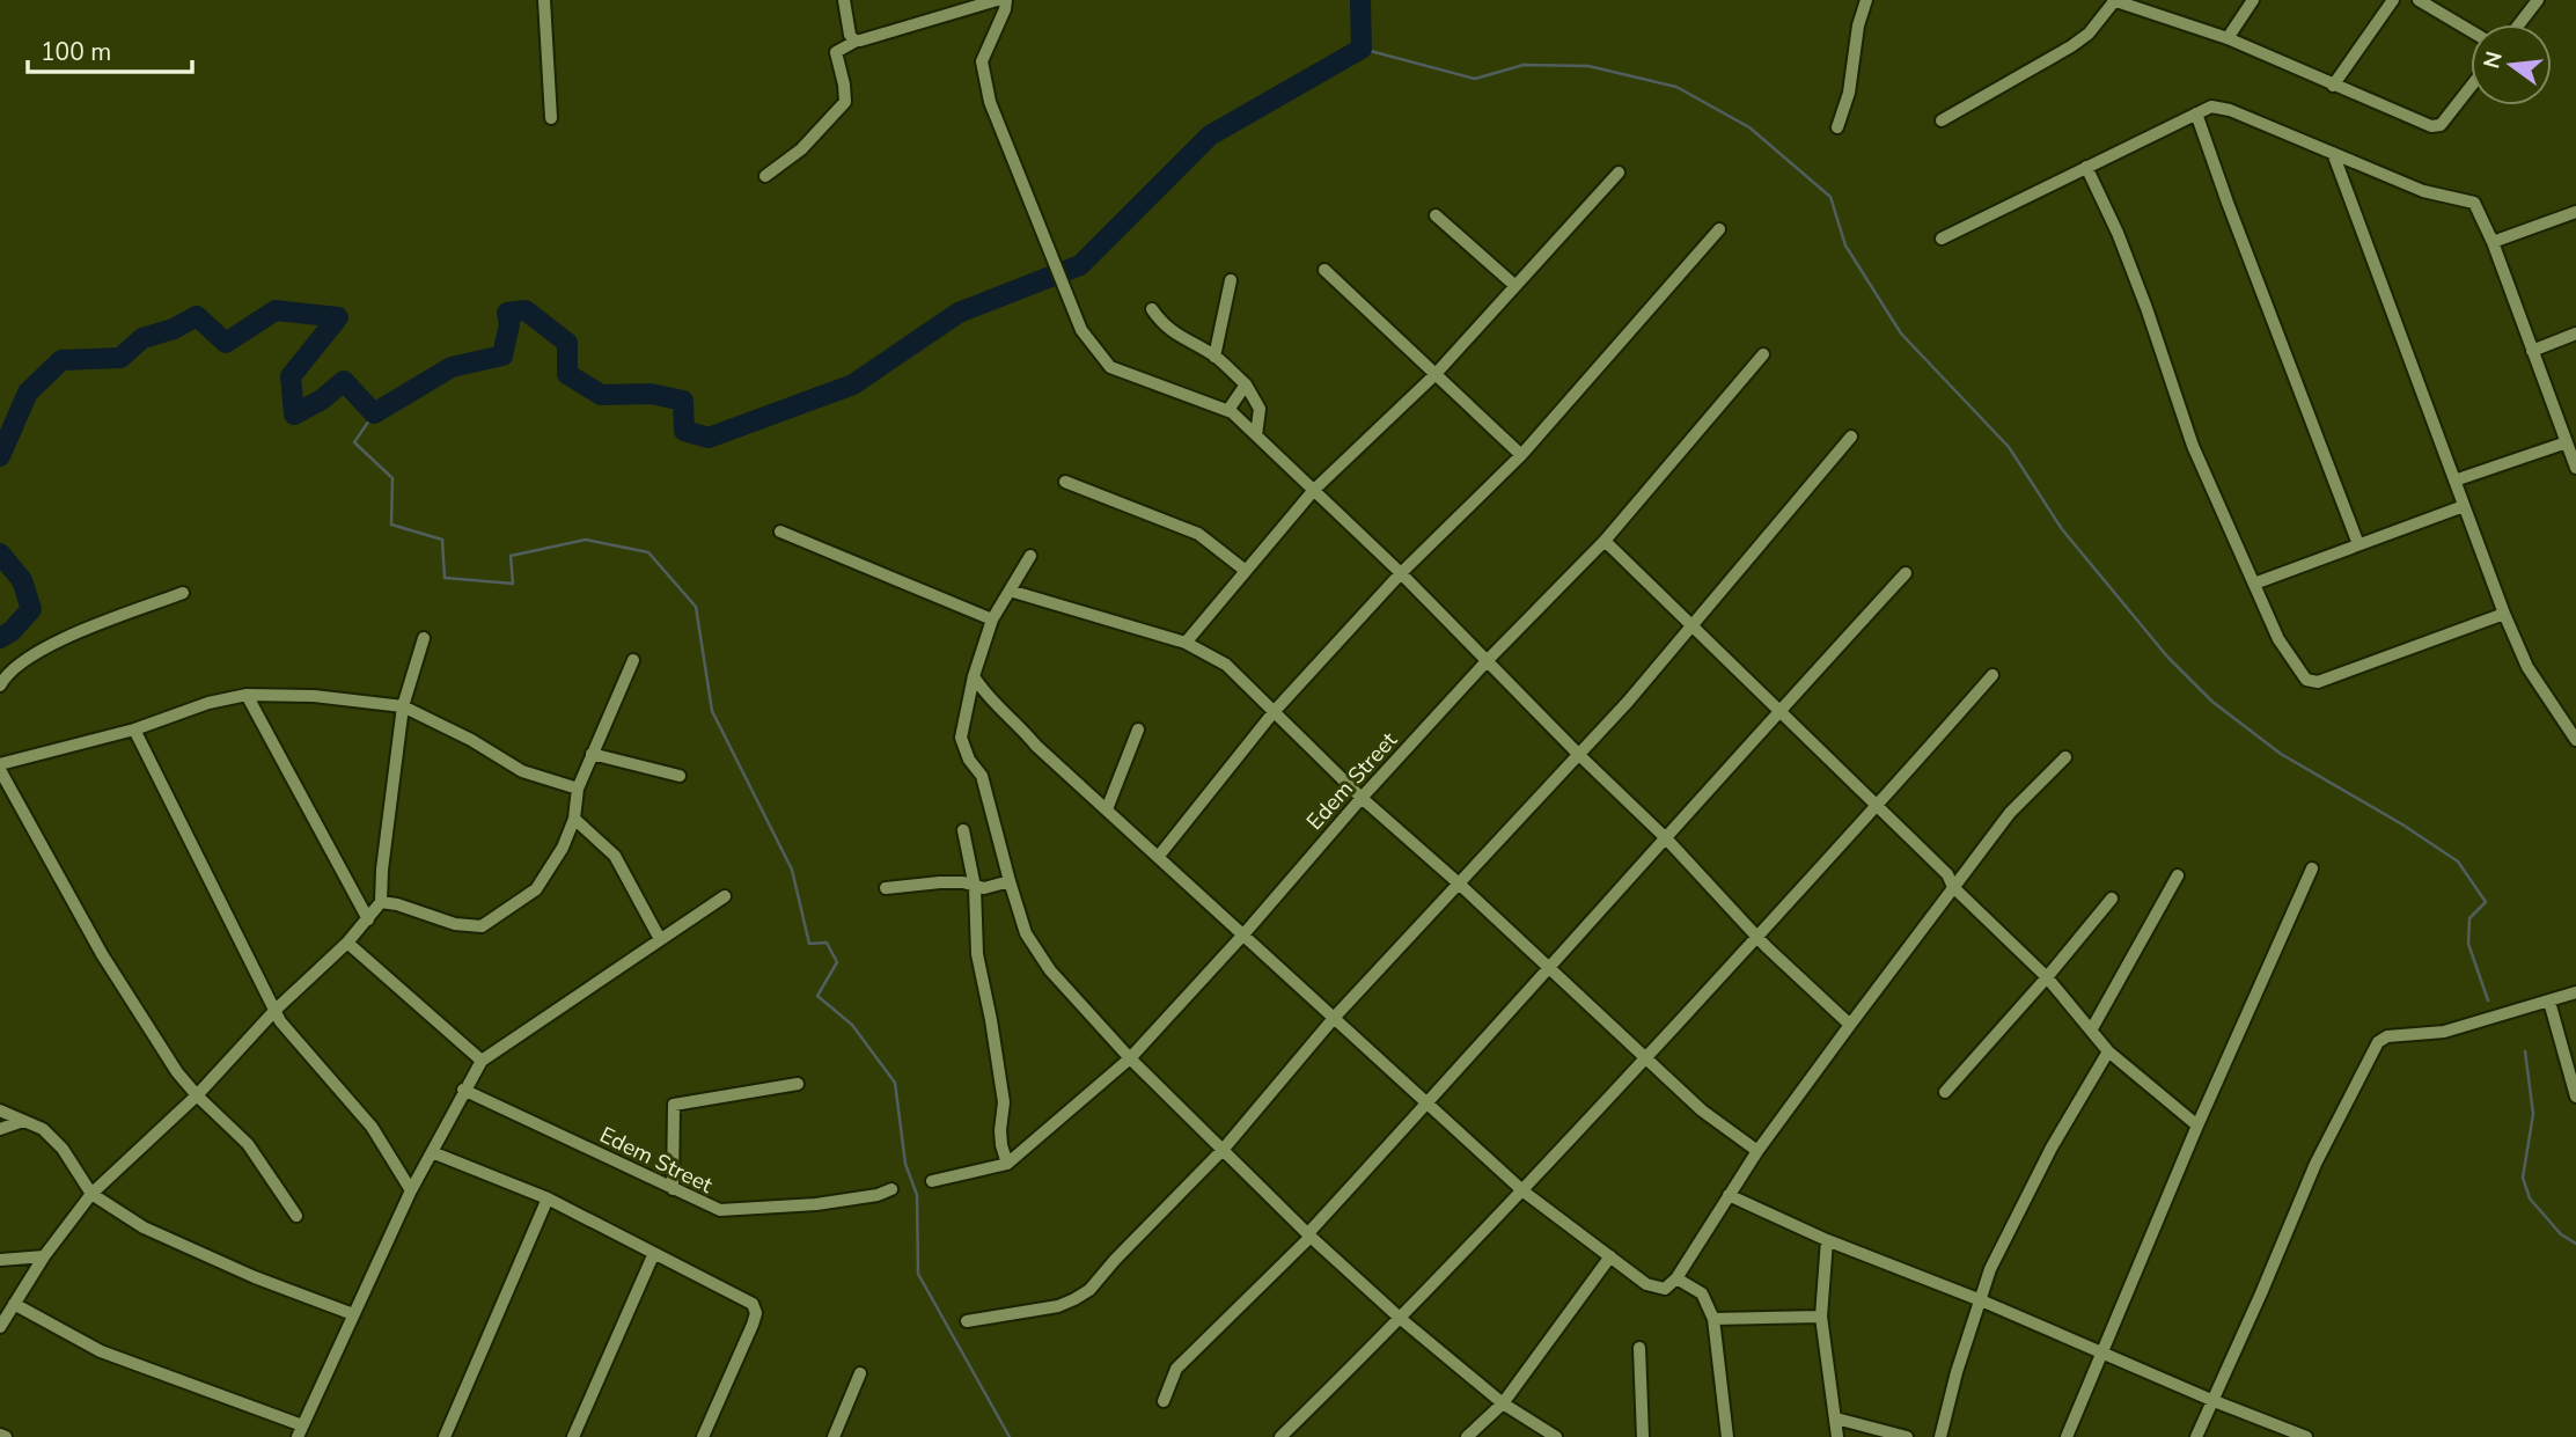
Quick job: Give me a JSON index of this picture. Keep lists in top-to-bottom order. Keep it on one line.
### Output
{"streets":{"street":["Edem Street"]},"scale_bar":"100 m","north":"left"}
